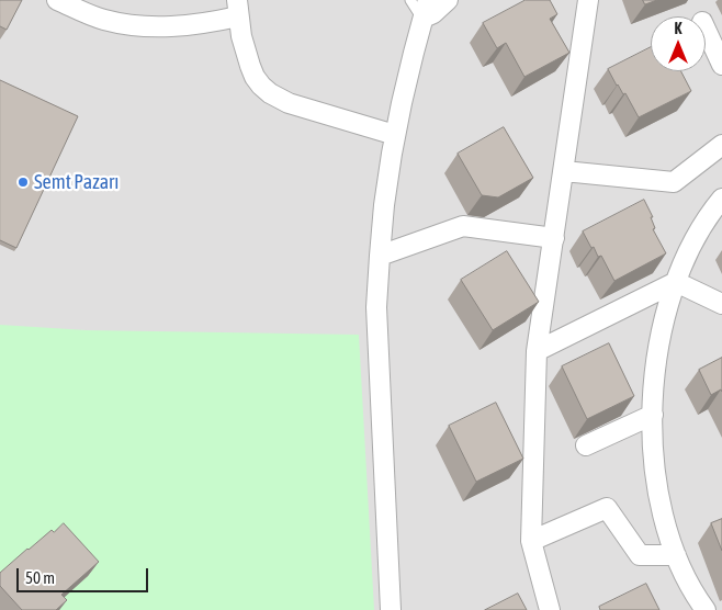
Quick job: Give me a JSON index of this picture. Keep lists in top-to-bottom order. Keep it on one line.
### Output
{"places":["Semt Pazarı"],"scale_bar":"50 m","north":"top"}
